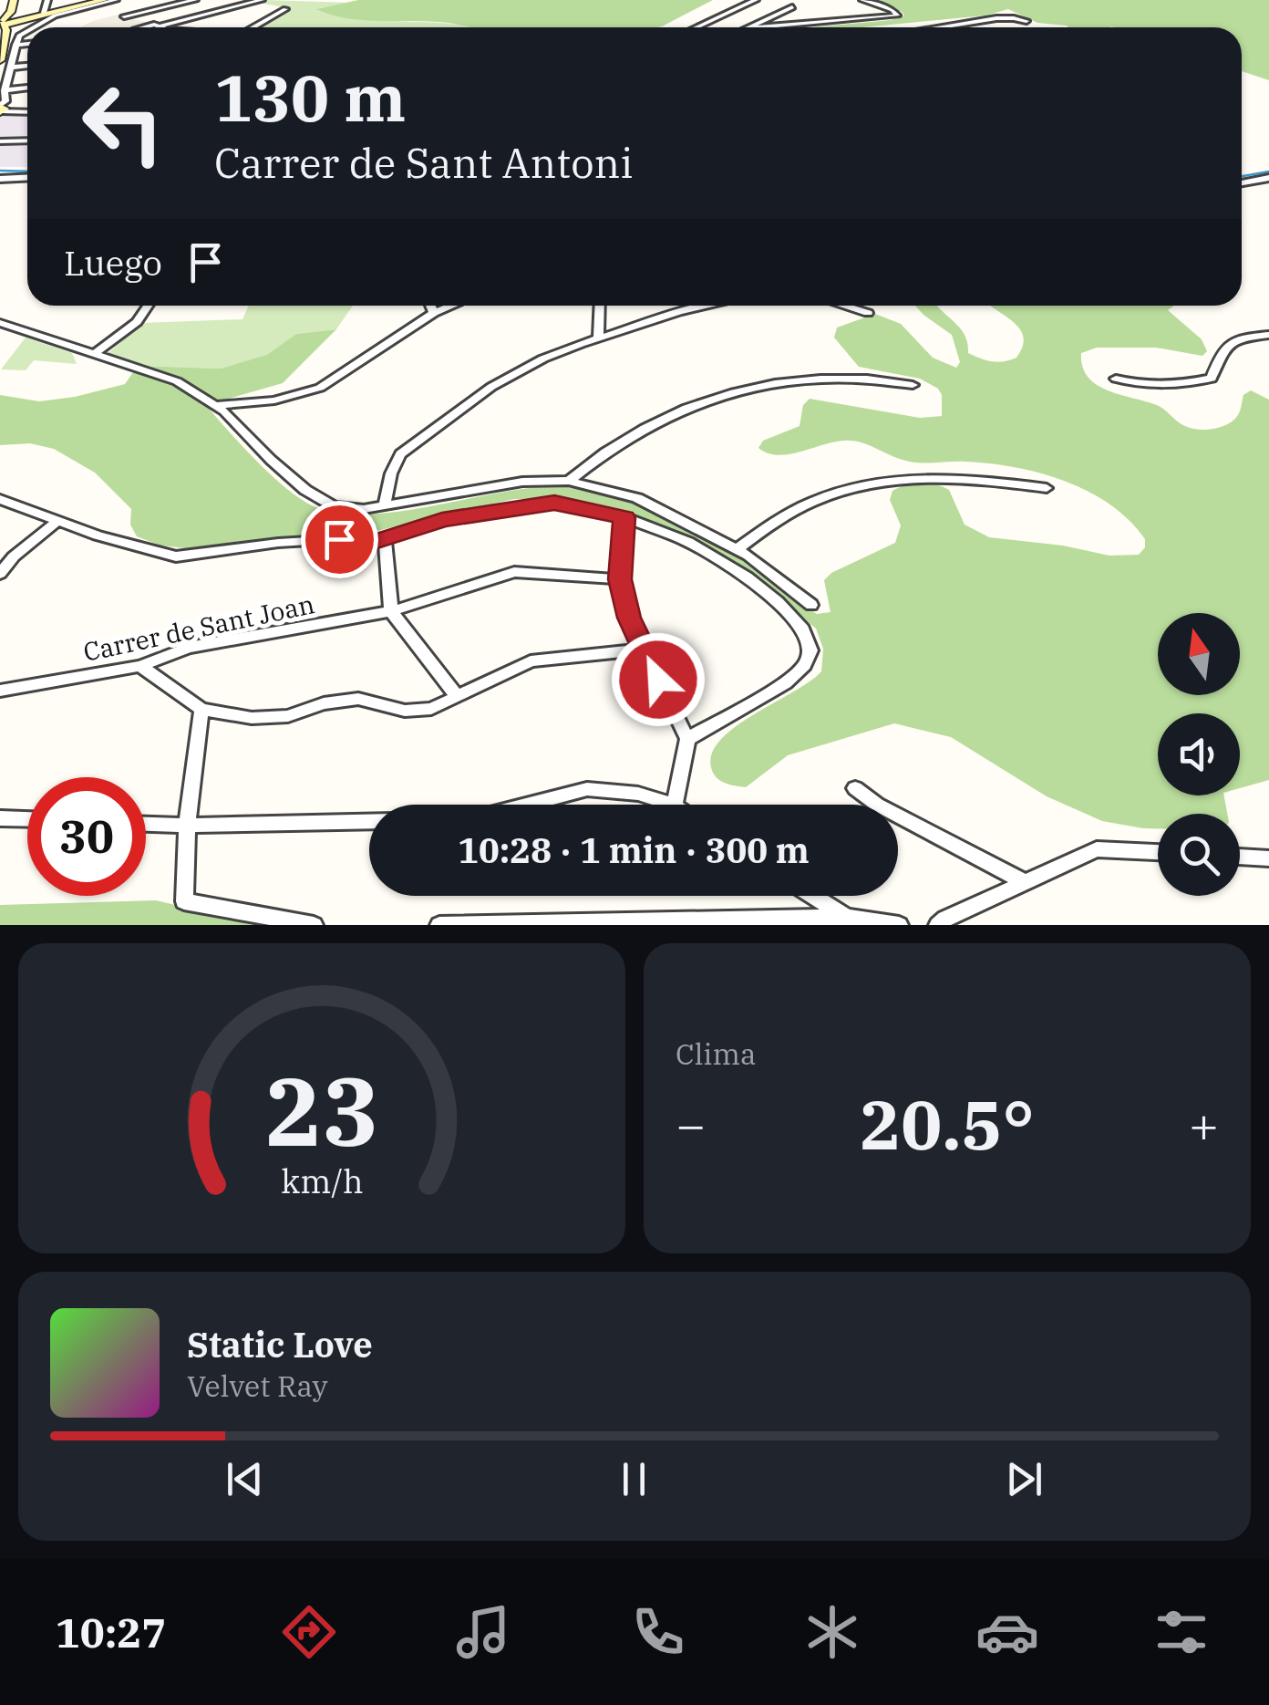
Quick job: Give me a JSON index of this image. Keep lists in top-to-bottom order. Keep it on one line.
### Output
{"streets":{"street":["Carrer de Sant Joan"]},"north":"top","page":{"turn":["130 m","Carrer de Sant Antoni"],"then":"Luego","limit":"30","trip":"10:28 · 1 min · 300 m","tile":"Clima","heat":["−","20.5°","+"],"song":["Static Love","Velvet Ray"],"tabs":"10:27","gauge":["23","km/h"]}}
